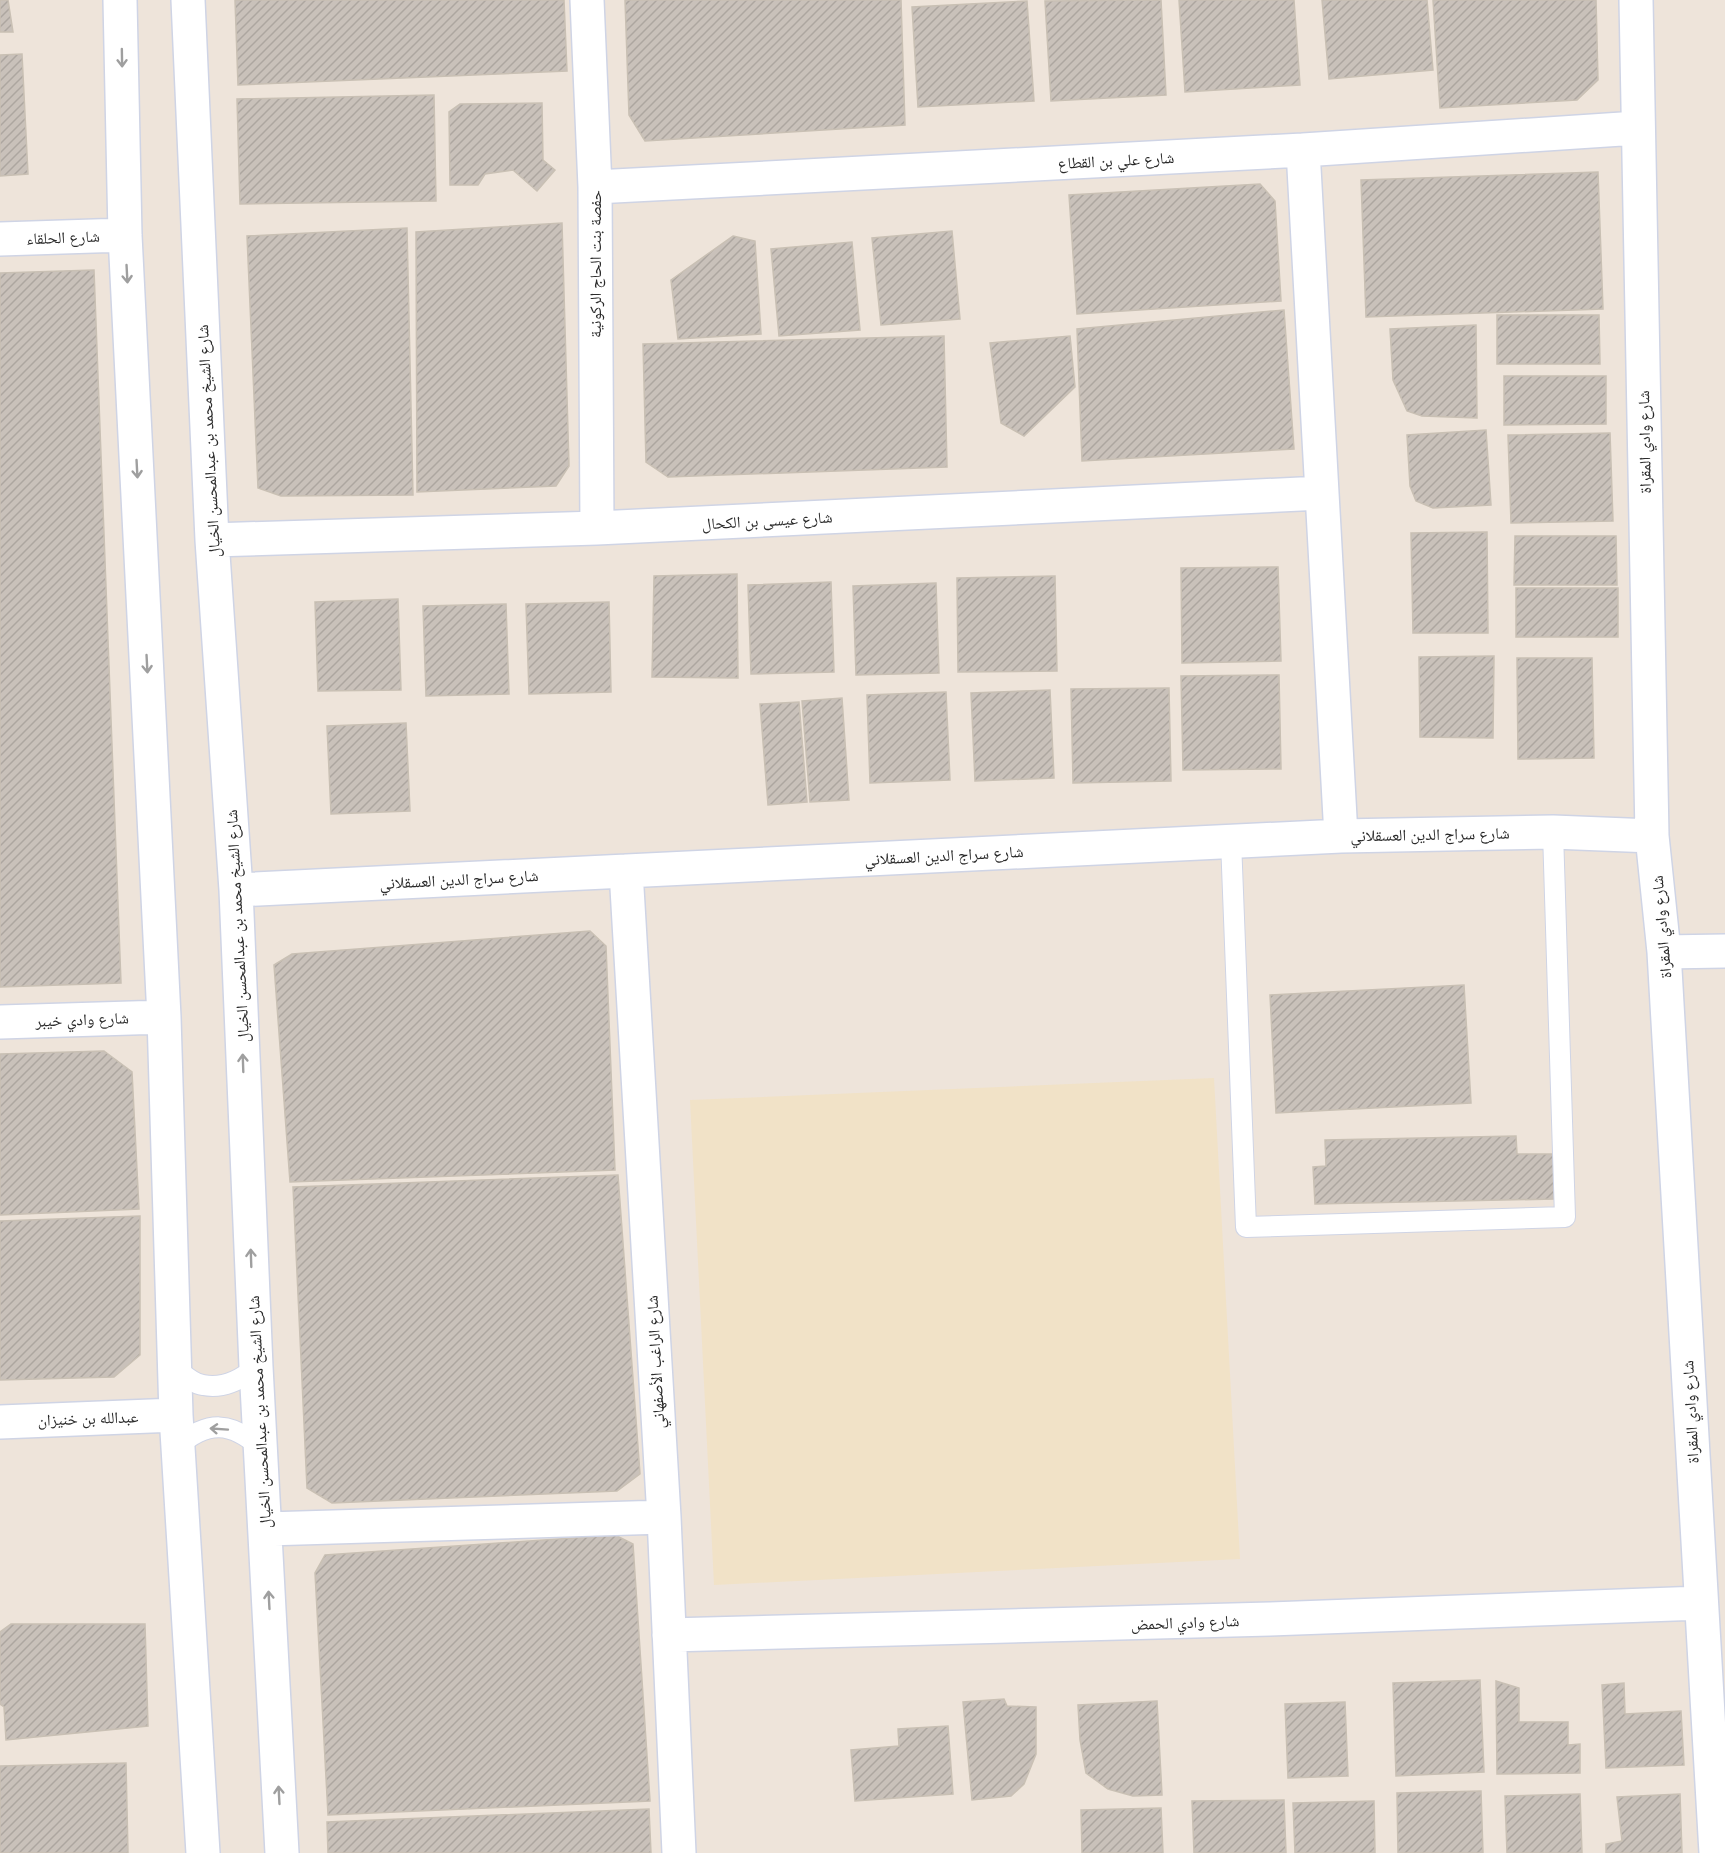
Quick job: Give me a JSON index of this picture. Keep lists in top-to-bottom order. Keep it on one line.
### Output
{"streets":{"street":["شارع علي بن القطاع","شارع الحلقاء","حفصة بنت الحاج الركونية","شارع الشيخ محمد بن عبدالمحسن الخيال","شارع وادي المقراة","شارع عيسى بن الكحال","شارع سراج الدين العسقلاني","شارع وادي خيبر","شارع الراغب الأصفهاني","عبدالله بن خنيزان","شارع وادي الحمض"]},"crossings":[["شارع علي بن القطاع","حفصة بنت الحاج الركونية"],["شارع علي بن القطاع","شارع وادي المقراة"],["حفصة بنت الحاج الركونية","شارع عيسى بن الكحال"],["شارع الشيخ محمد بن عبدالمحسن الخيال","شارع عيسى بن الكحال"],["شارع الشيخ محمد بن عبدالمحسن الخيال","شارع سراج الدين العسقلاني"],["شارع وادي المقراة","شارع سراج الدين العسقلاني"],["شارع وادي المقراة","شارع وادي الحمض"],["شارع سراج الدين العسقلاني","شارع الراغب الأصفهاني"],["شارع الراغب الأصفهاني","شارع وادي الحمض"]]}
